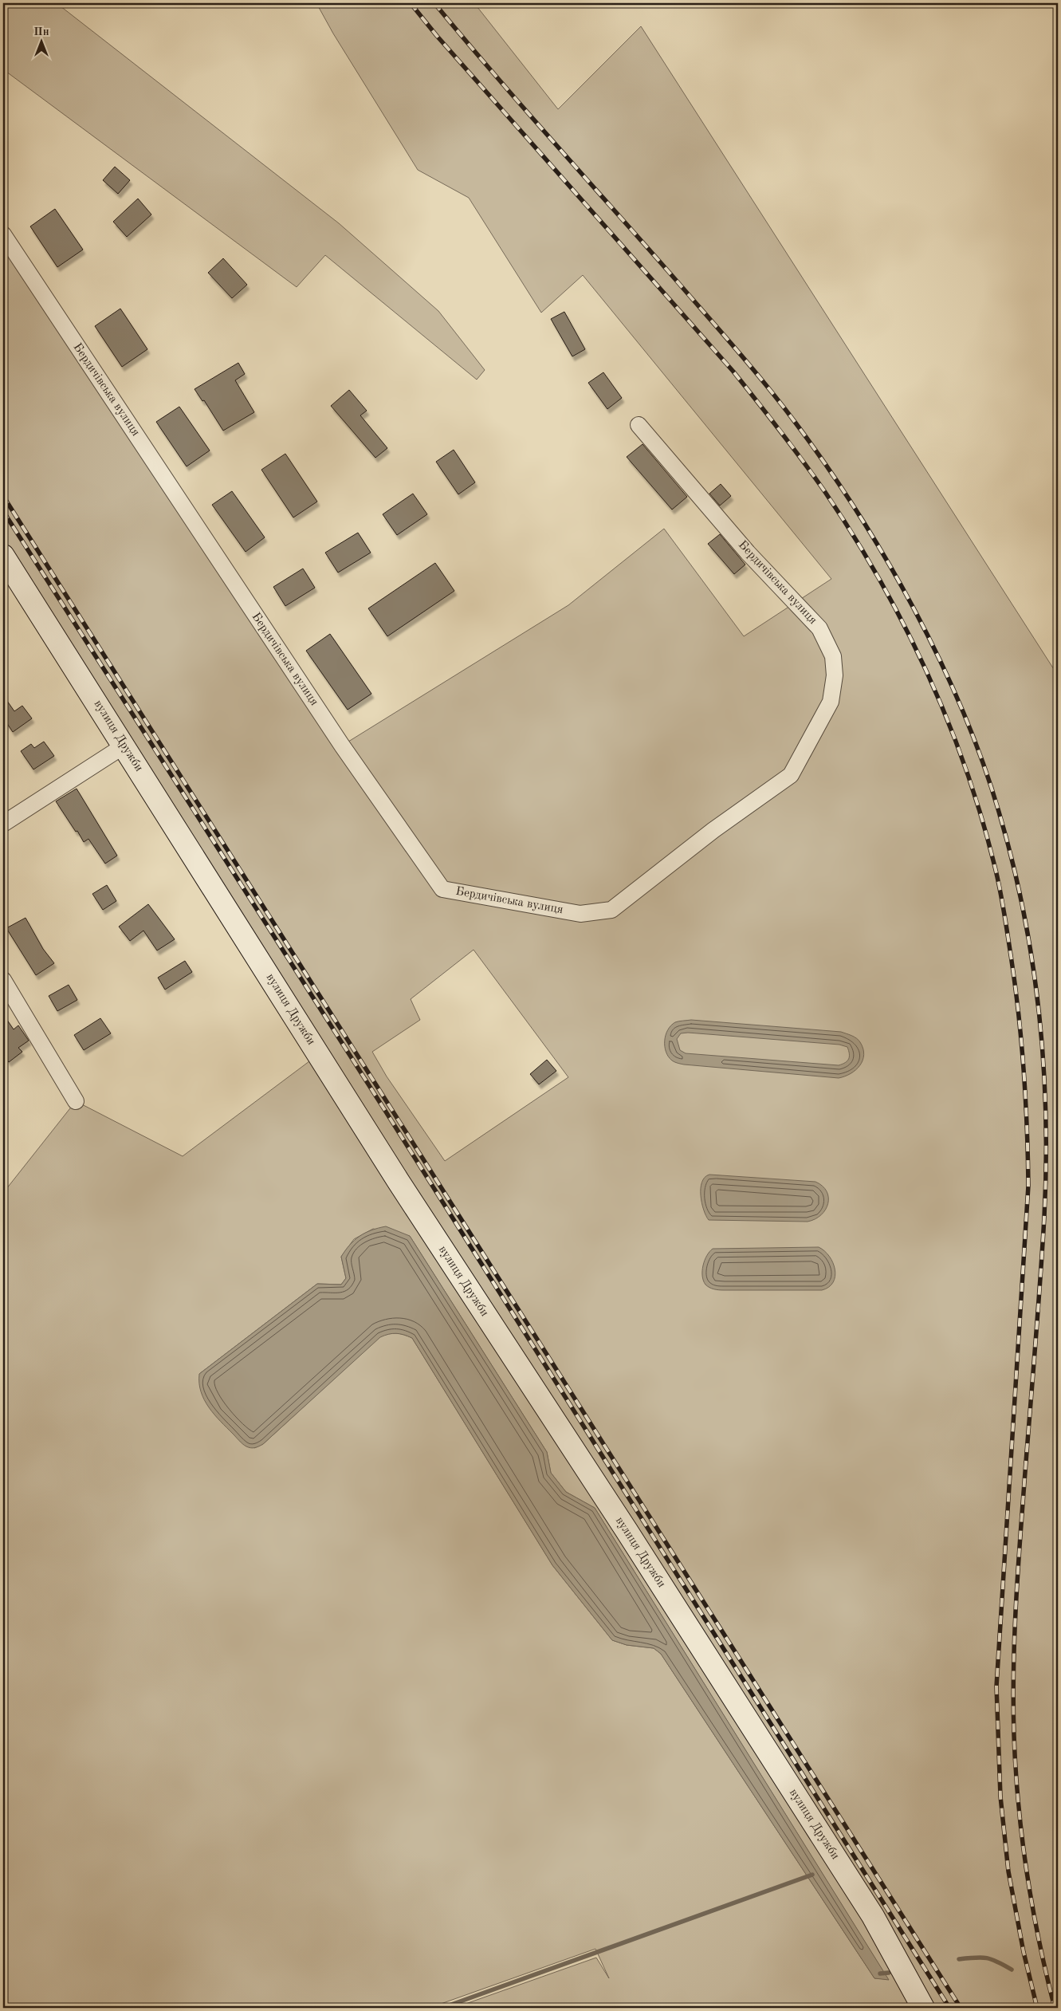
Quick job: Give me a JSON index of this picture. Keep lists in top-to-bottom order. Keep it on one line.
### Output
{"streets":{"street":["Бердичівська вулиця","вулиця Дружби"]},"north":"top"}
